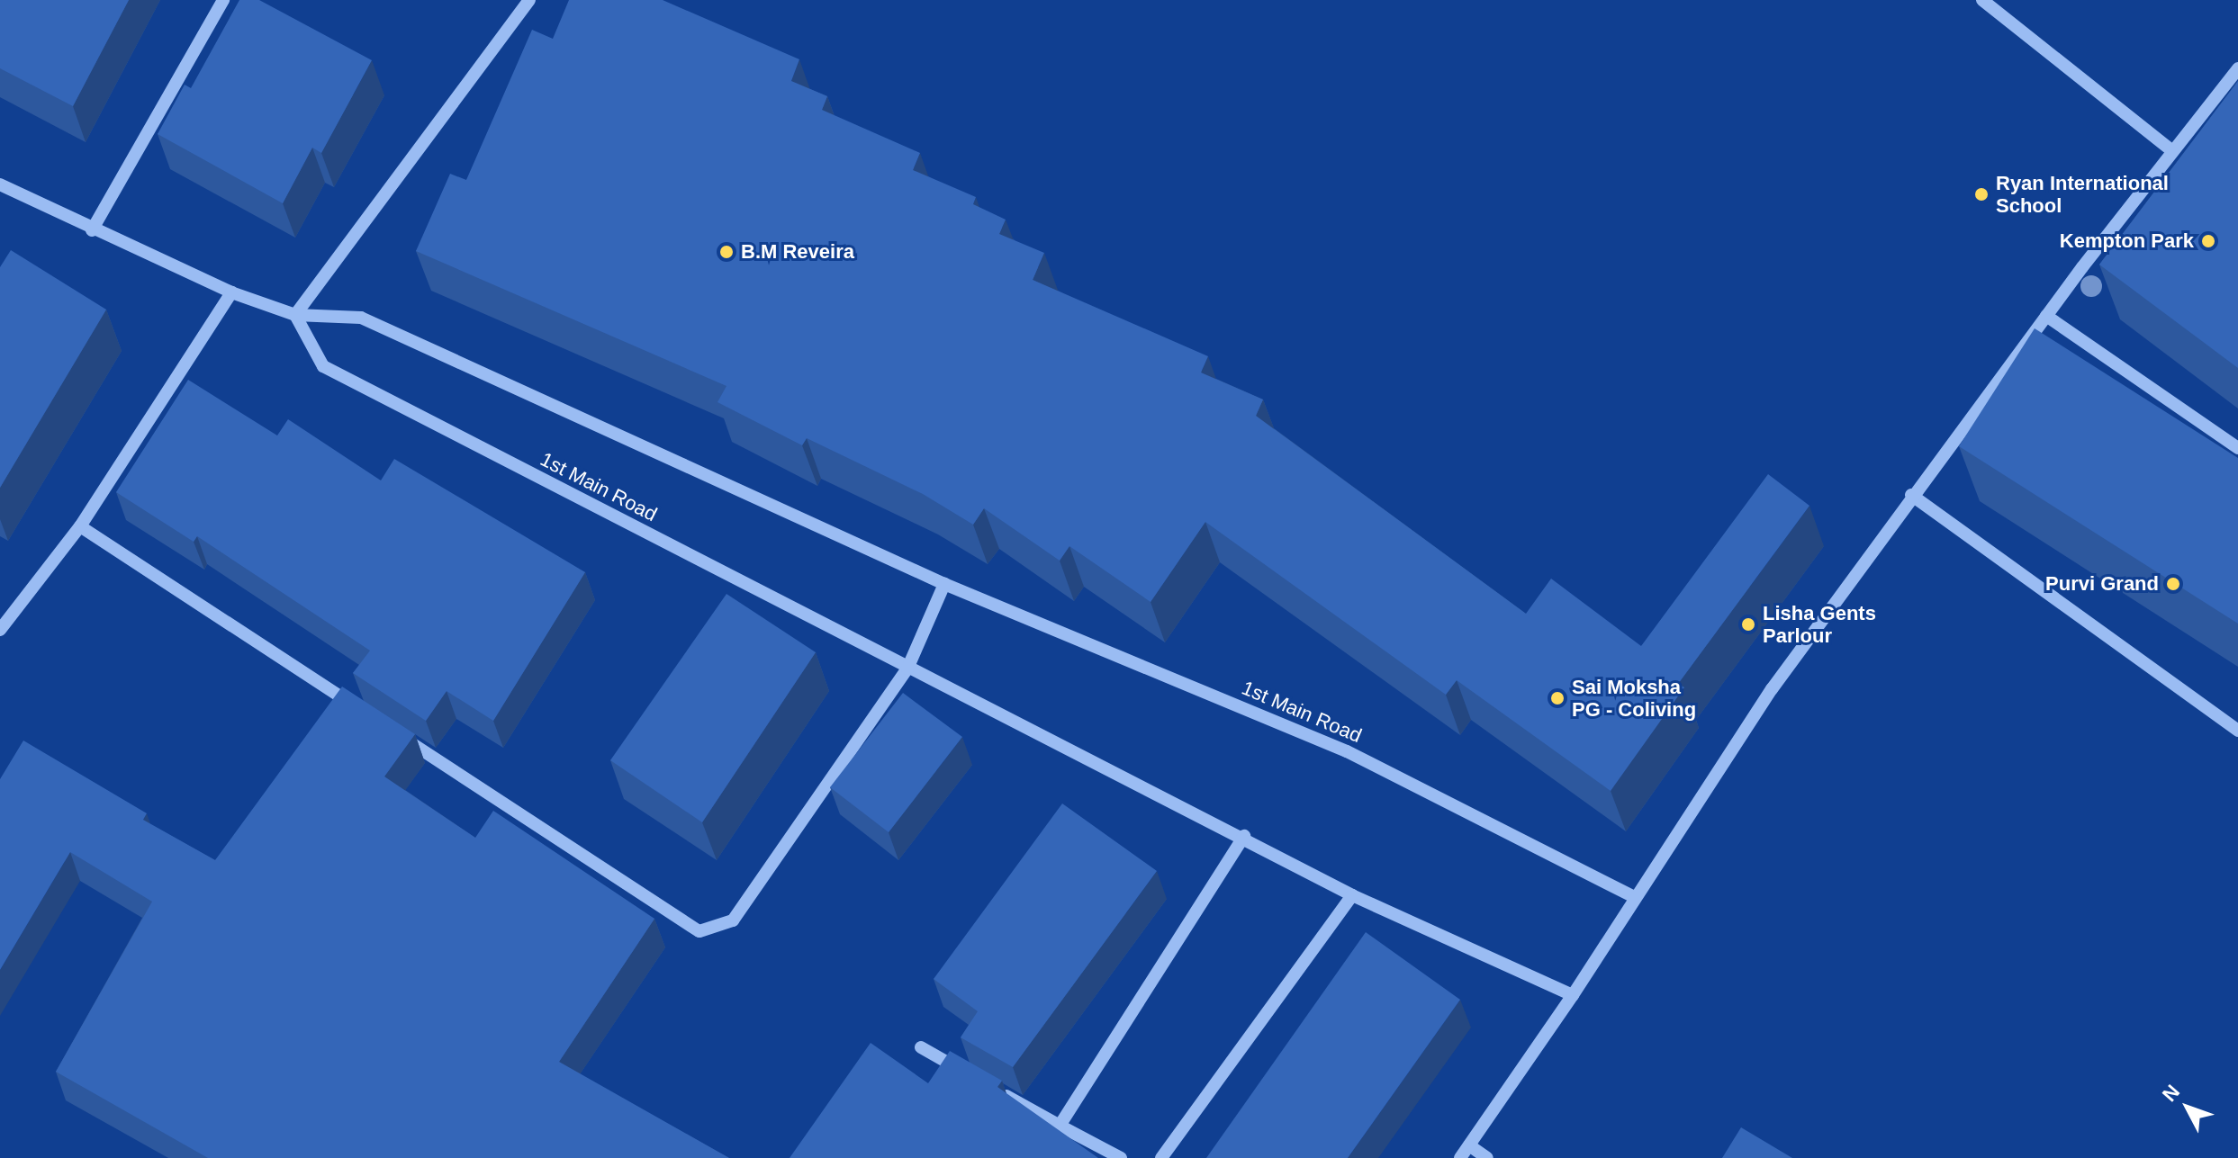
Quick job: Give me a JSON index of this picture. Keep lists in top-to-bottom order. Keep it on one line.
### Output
{"streets":{"street":["1st Main Road"]},"places":["Ryan International School","Kempton Park","B.M Reveira","Purvi Grand","Lisha Gents Parlour","Sai Moksha PG - Coliving"],"north":"top left"}
